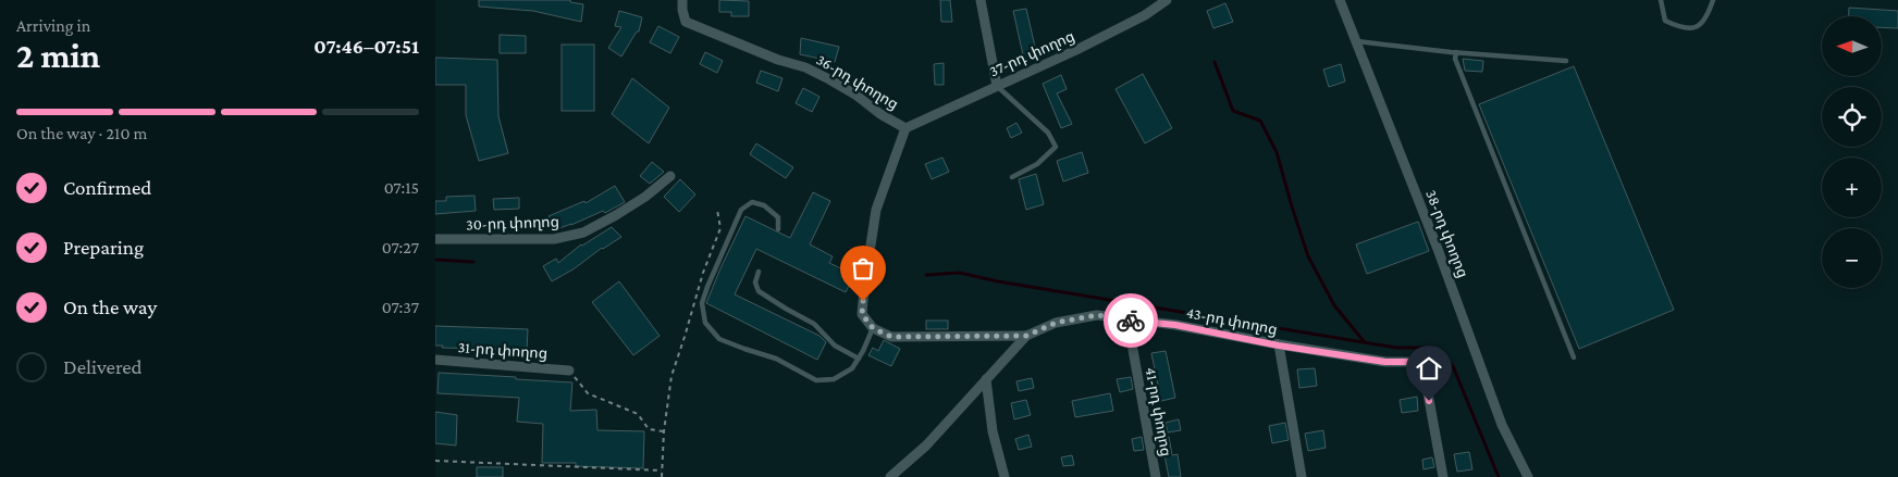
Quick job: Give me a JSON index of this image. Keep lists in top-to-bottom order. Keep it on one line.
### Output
{"streets":{"street":["37-րդ փողոց","36-րդ փողոց","30-րդ փողոց","38-րդ փողոց","43-րդ փողոց","31-րդ փողոց","41-րդ փողոց"]},"crossings":[["37-րդ փողոց","36-րդ փողոց"],["43-րդ փողոց","41-րդ փողոց"]],"north":"left","page":{"heading":["2 min","Arriving in","07:46–07:51"],"map_buttons":["+","−"],"bar":"On the way · 210 m","list":[["Confirmed","07:15"],["Preparing","07:27"],["On the way","07:37"],"Delivered"]}}
